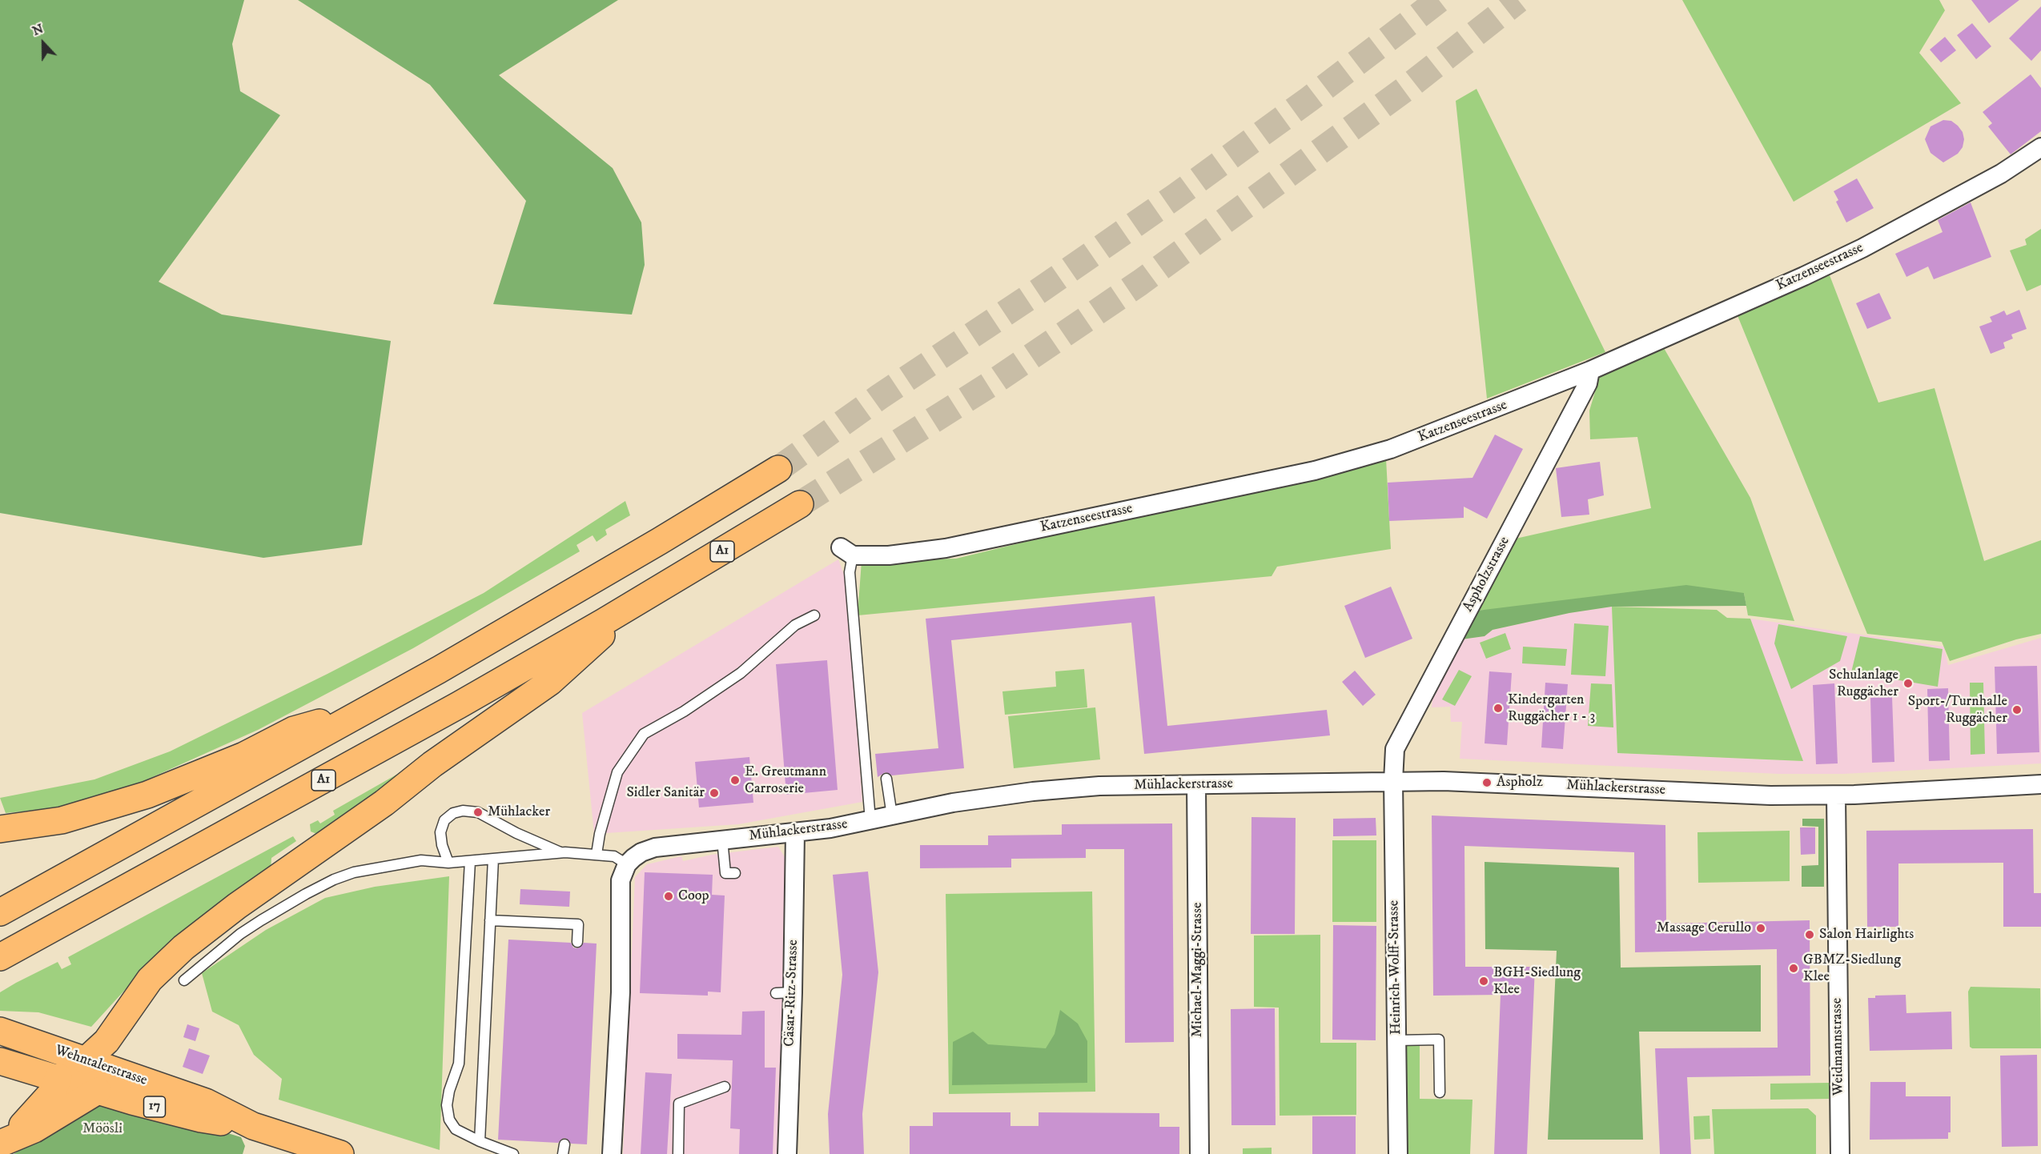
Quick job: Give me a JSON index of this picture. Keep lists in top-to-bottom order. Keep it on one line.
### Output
{"streets":{"main road":["A1","Wehntalerstrasse","17"],"street":["Katzenseestrasse","Aspholzstrasse","Mühlackerstrasse","Heinrich-Wolff-Strasse","Michael-Maggi-Strasse","Cäsar-Ritz-Strasse","Weidmannstrasse"]},"crossings":[["Katzenseestrasse","Aspholzstrasse"],["Aspholzstrasse","Mühlackerstrasse"],["Aspholzstrasse","Heinrich-Wolff-Strasse"],["Mühlackerstrasse","Heinrich-Wolff-Strasse"],["Mühlackerstrasse","Michael-Maggi-Strasse"],["Mühlackerstrasse","Cäsar-Ritz-Strasse"],["Mühlackerstrasse","Weidmannstrasse"]],"parks":["Möösli"],"places":["Schulanlage Ruggächer","Kindergarten Ruggächer 1 - 3","Sport-/Turnhalle Ruggächer","E. Greutmann Carroserie","Aspholz","Sidler Sanitär","Mühlacker","Coop","Massage Cerullo","Salon Hairlights","GBMZ-Siedlung Klee","BGH-Siedlung Klee"],"north":"top"}
